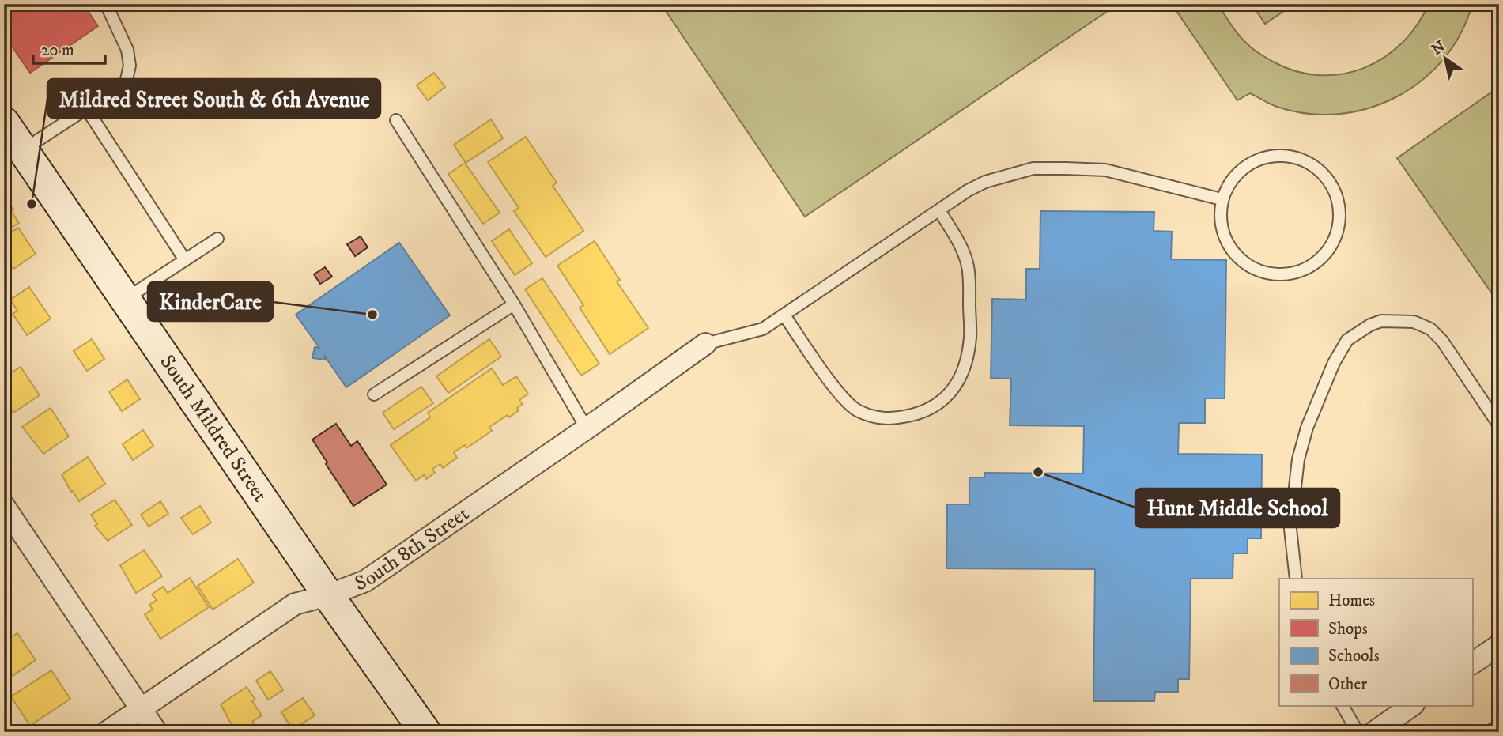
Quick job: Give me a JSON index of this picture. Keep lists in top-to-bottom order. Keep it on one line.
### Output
{"streets":{"main road":["South Mildred Street"],"street":["South 8th Street"]},"crossings":[["South Mildred Street","South 8th Street"]],"places":["Mildred Street South & 6th Avenue","KinderCare","Hunt Middle School"],"legend":["Homes","Shops","Schools","Other"],"scale_bar":"20 m","north":"top left"}
